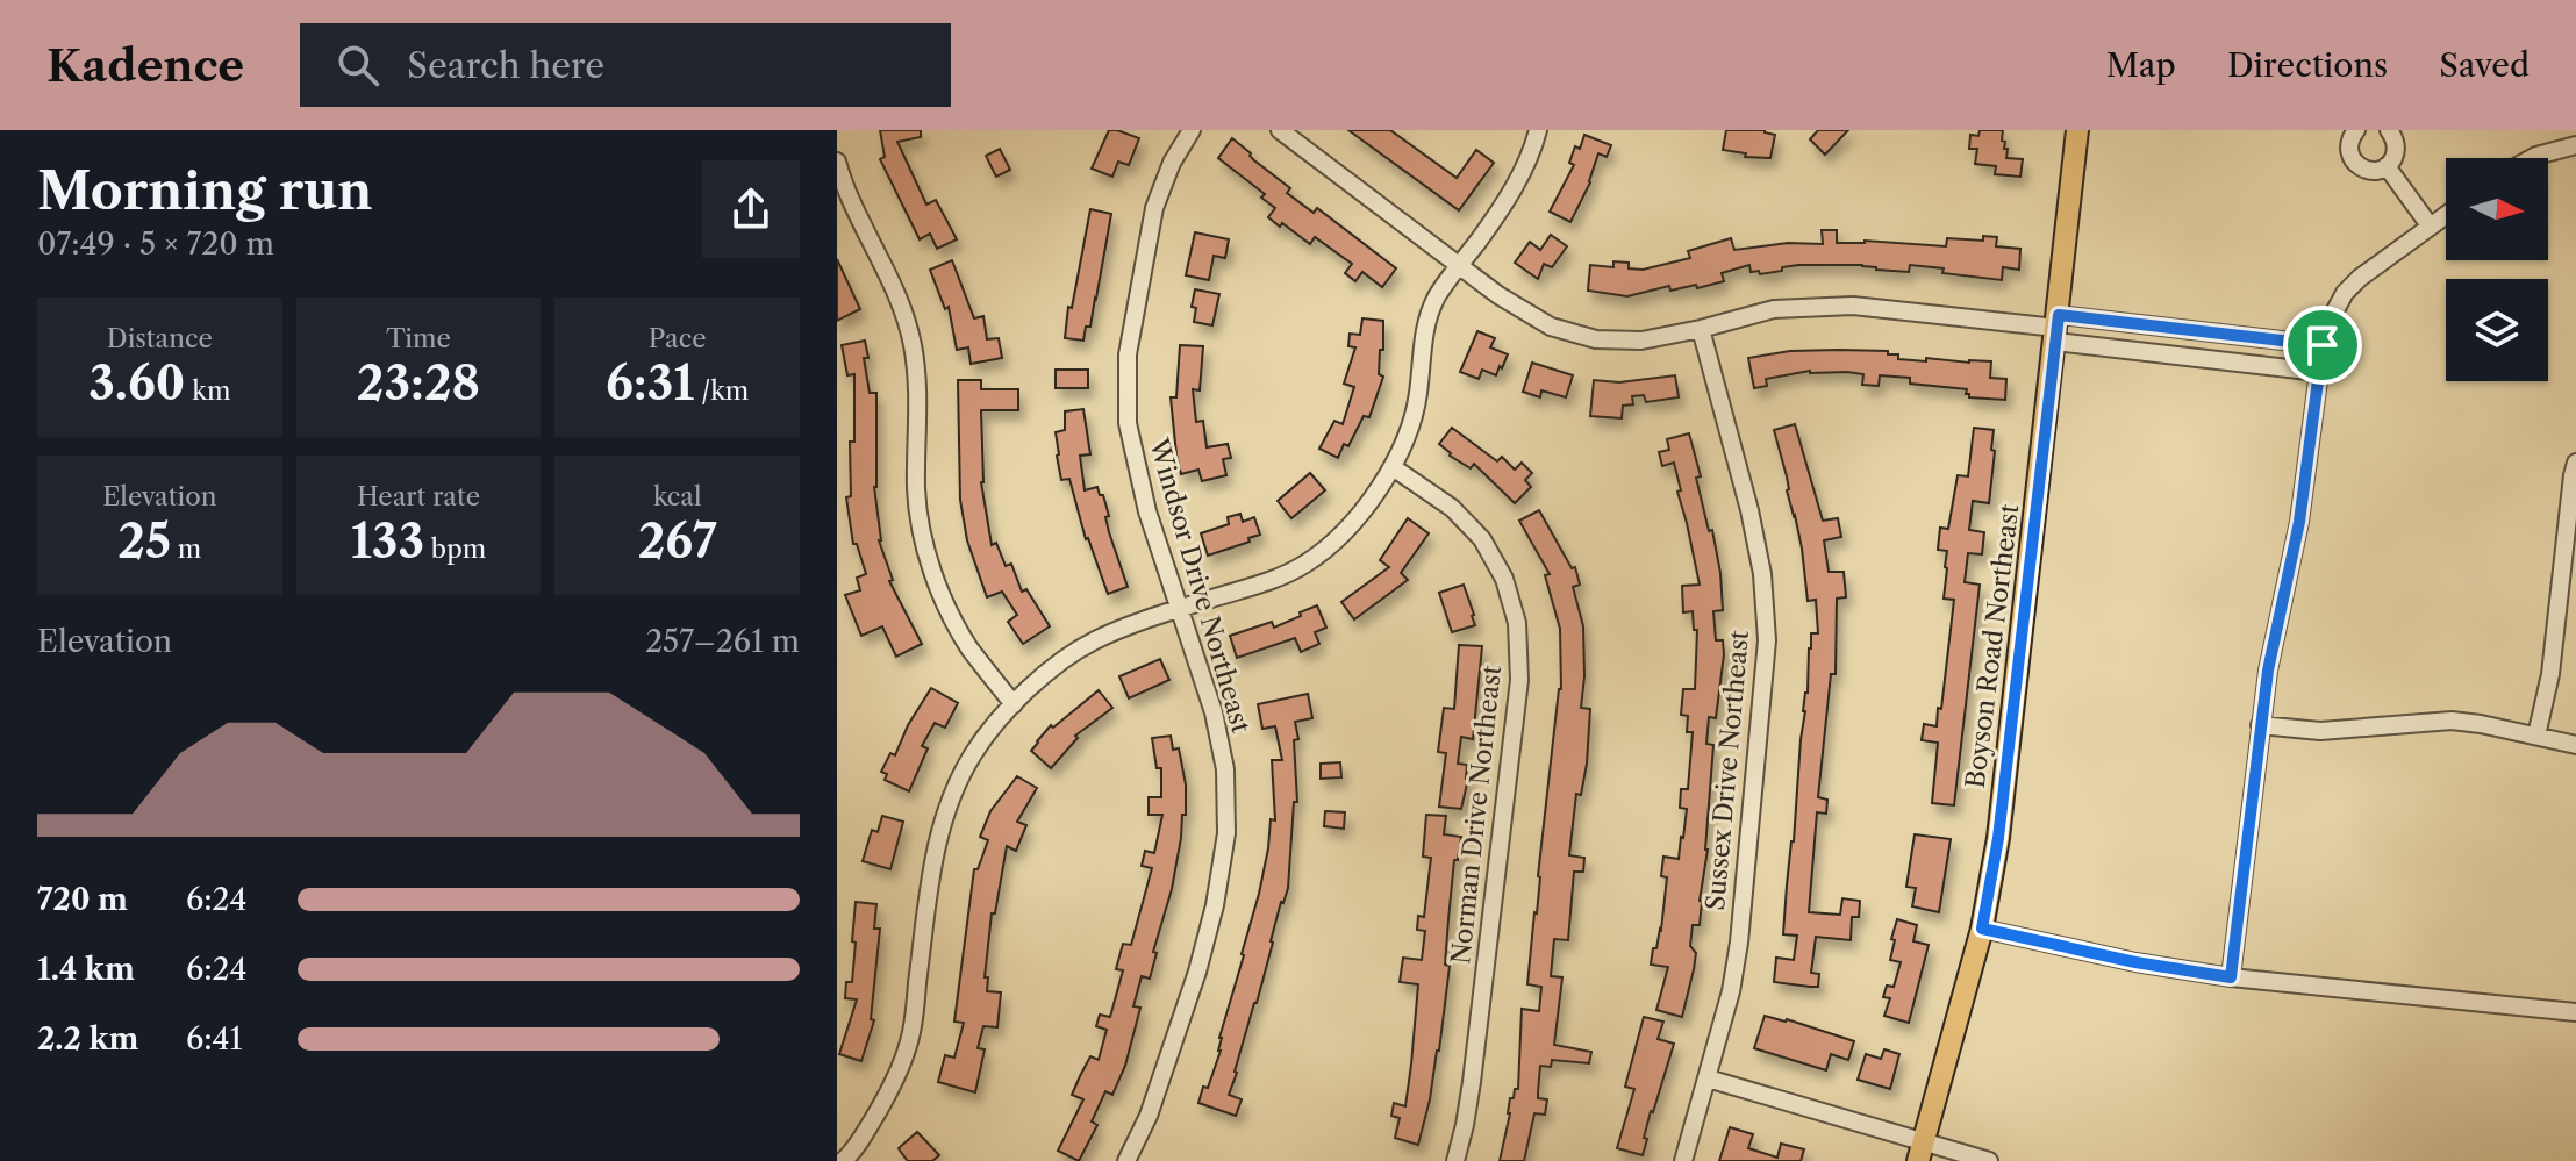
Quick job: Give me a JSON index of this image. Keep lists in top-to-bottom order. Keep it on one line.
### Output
{"streets":{"main road":["Boyson Road Northeast"],"street":["Windsor Drive Northeast","Sussex Drive Northeast","Norman Drive Northeast"]},"north":"right","page":{"header":"Kadence","search":"Search here","nav":["Map","Directions","Saved"],"heading":["Morning run","07:49 · 5 × 720 m"],"stats":[["Distance","3.60 km"],["Time","23:28"],["Pace","6:31 /km"],["Elevation","25 m"],["Heart rate","133 bpm"],["kcal","267"]],"chart":["Elevation","257–261 m"],"list":[{"name":"720 m","note":"6:24"},{"name":"1.4 km","note":"6:24"},{"name":"2.2 km","note":"6:41"}]}}
